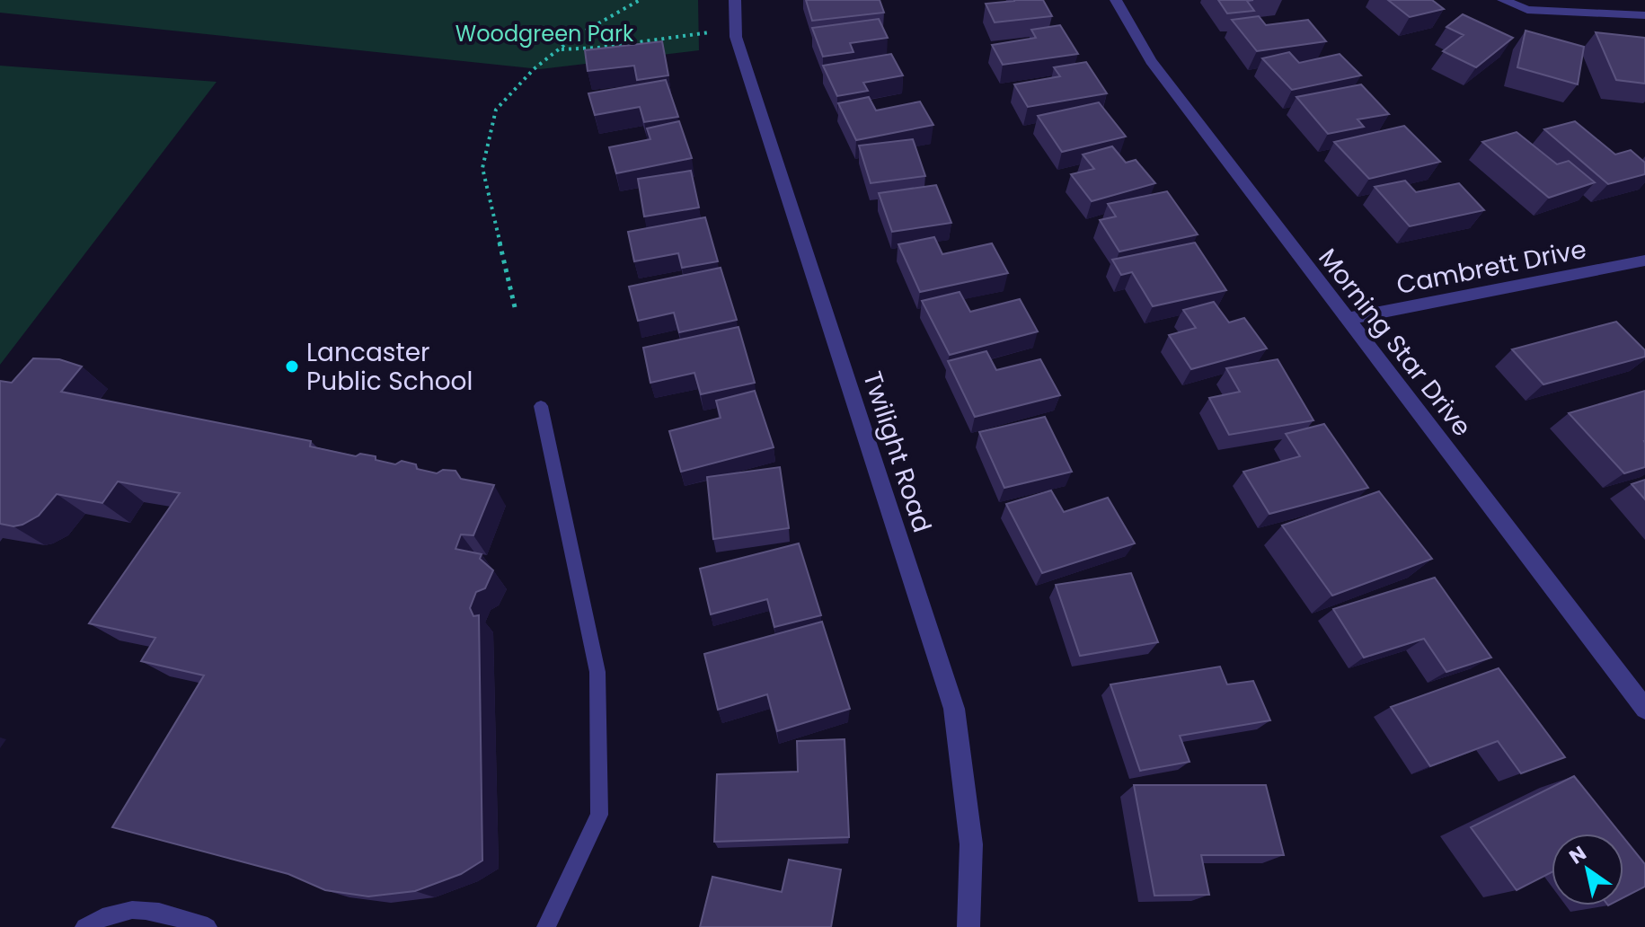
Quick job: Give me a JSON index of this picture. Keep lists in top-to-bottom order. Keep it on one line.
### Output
{"streets":{"street":["Cambrett Drive","Morning Star Drive","Twilight Road"]},"crossings":[["Cambrett Drive","Morning Star Drive"]],"parks":["Woodgreen Park"],"places":["Lancaster Public School"],"north":"top left"}
